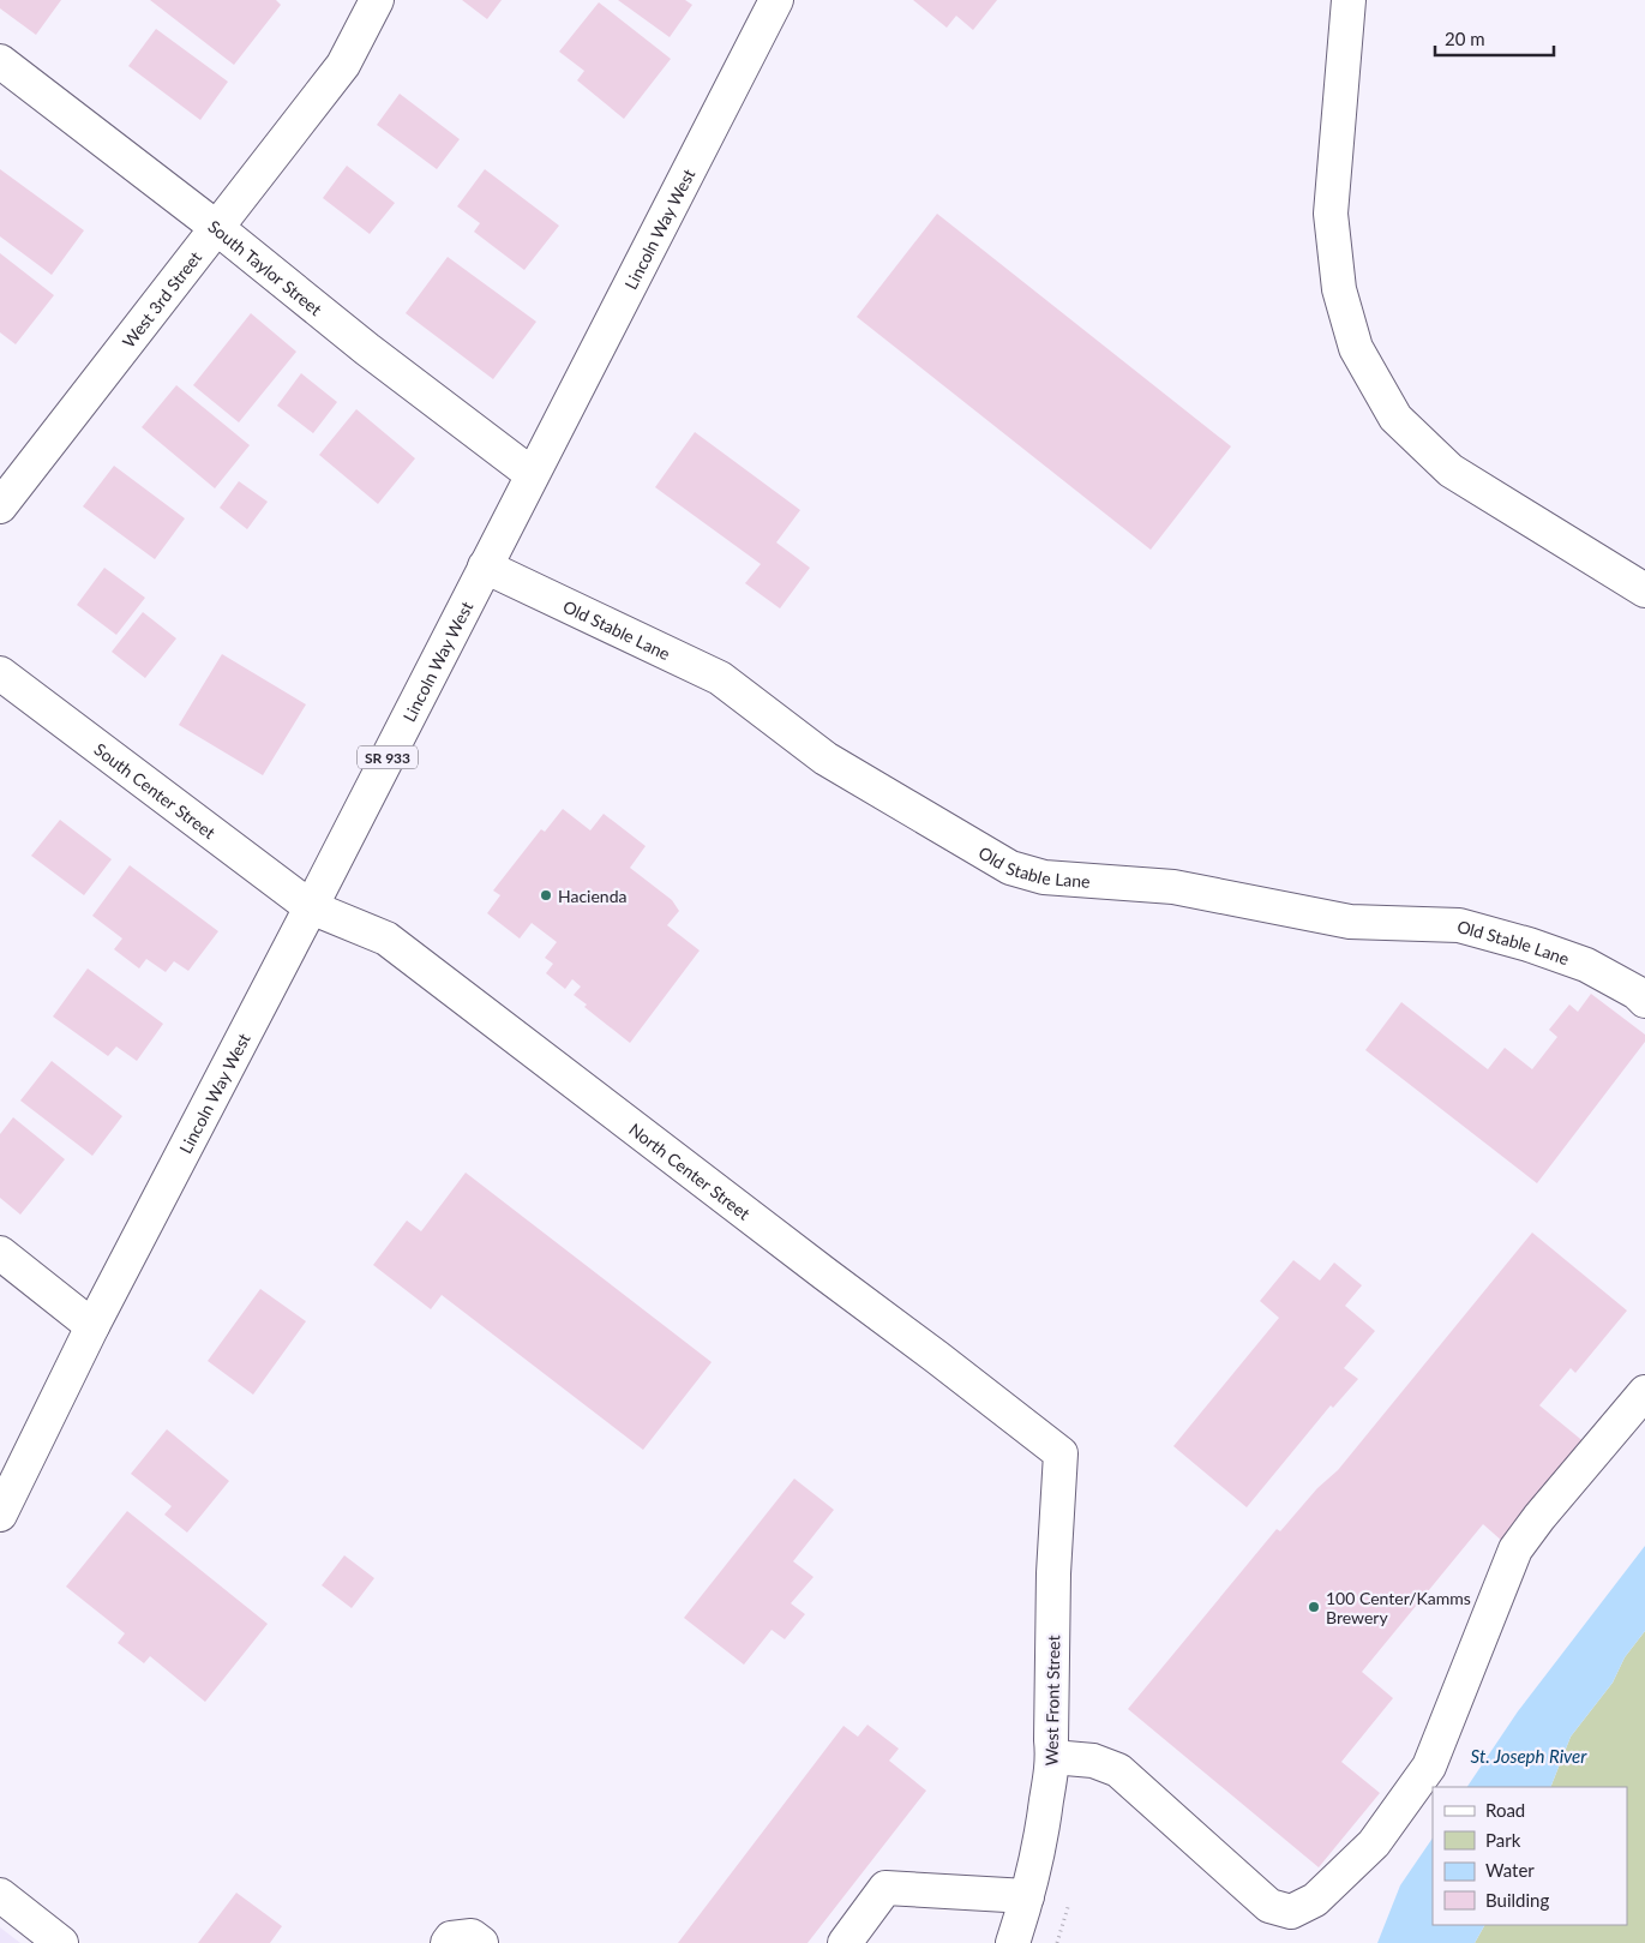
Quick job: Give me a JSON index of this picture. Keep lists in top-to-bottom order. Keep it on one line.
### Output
{"streets":{"street":["Lincoln Way West","South Taylor Street","West 3rd Street","Old Stable Lane","SR 933","South Center Street","North Center Street","West Front Street"]},"crossings":[["Lincoln Way West","South Taylor Street"],["Lincoln Way West","Old Stable Lane"],["Lincoln Way West","South Center Street"],["Lincoln Way West","North Center Street"],["South Taylor Street","West 3rd Street"],["South Center Street","North Center Street"],["North Center Street","West Front Street"]],"water":["St. Joseph River"],"places":["Hacienda","100 Center/Kamms Brewery"],"legend":["Road","Park","Water","Building"],"scale_bar":"20 m"}
